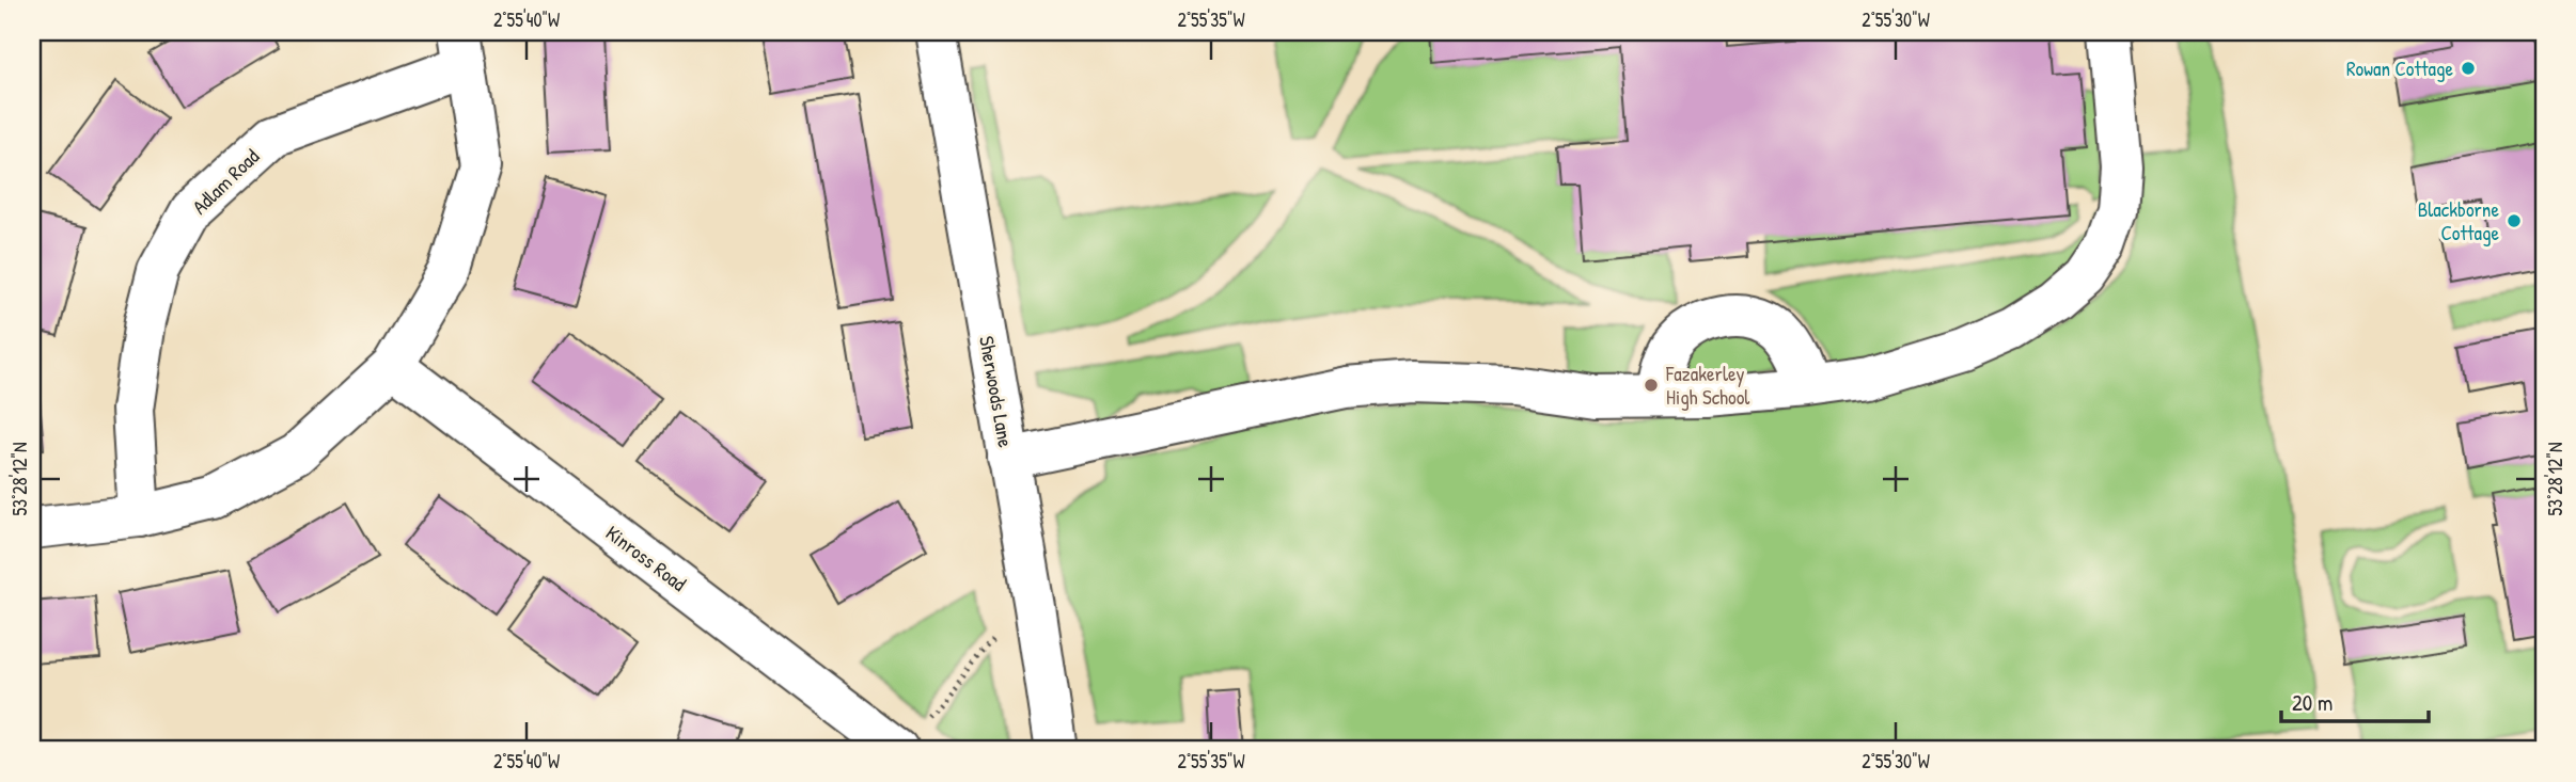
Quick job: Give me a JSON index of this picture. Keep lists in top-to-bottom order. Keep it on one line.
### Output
{"streets":{"street":["Adlam Road","Sherwoods Lane","Kinross Road"]},"crossings":[["Adlam Road","Kinross Road"]],"places":["Rowan Cottage","Blackborne Cottage","Fazakerley High School"],"scale_bar":"20 m","coordinates":["2°55'40\"W","2°55'35\"W","2°55'30\"W","53°28'12\"N"]}
